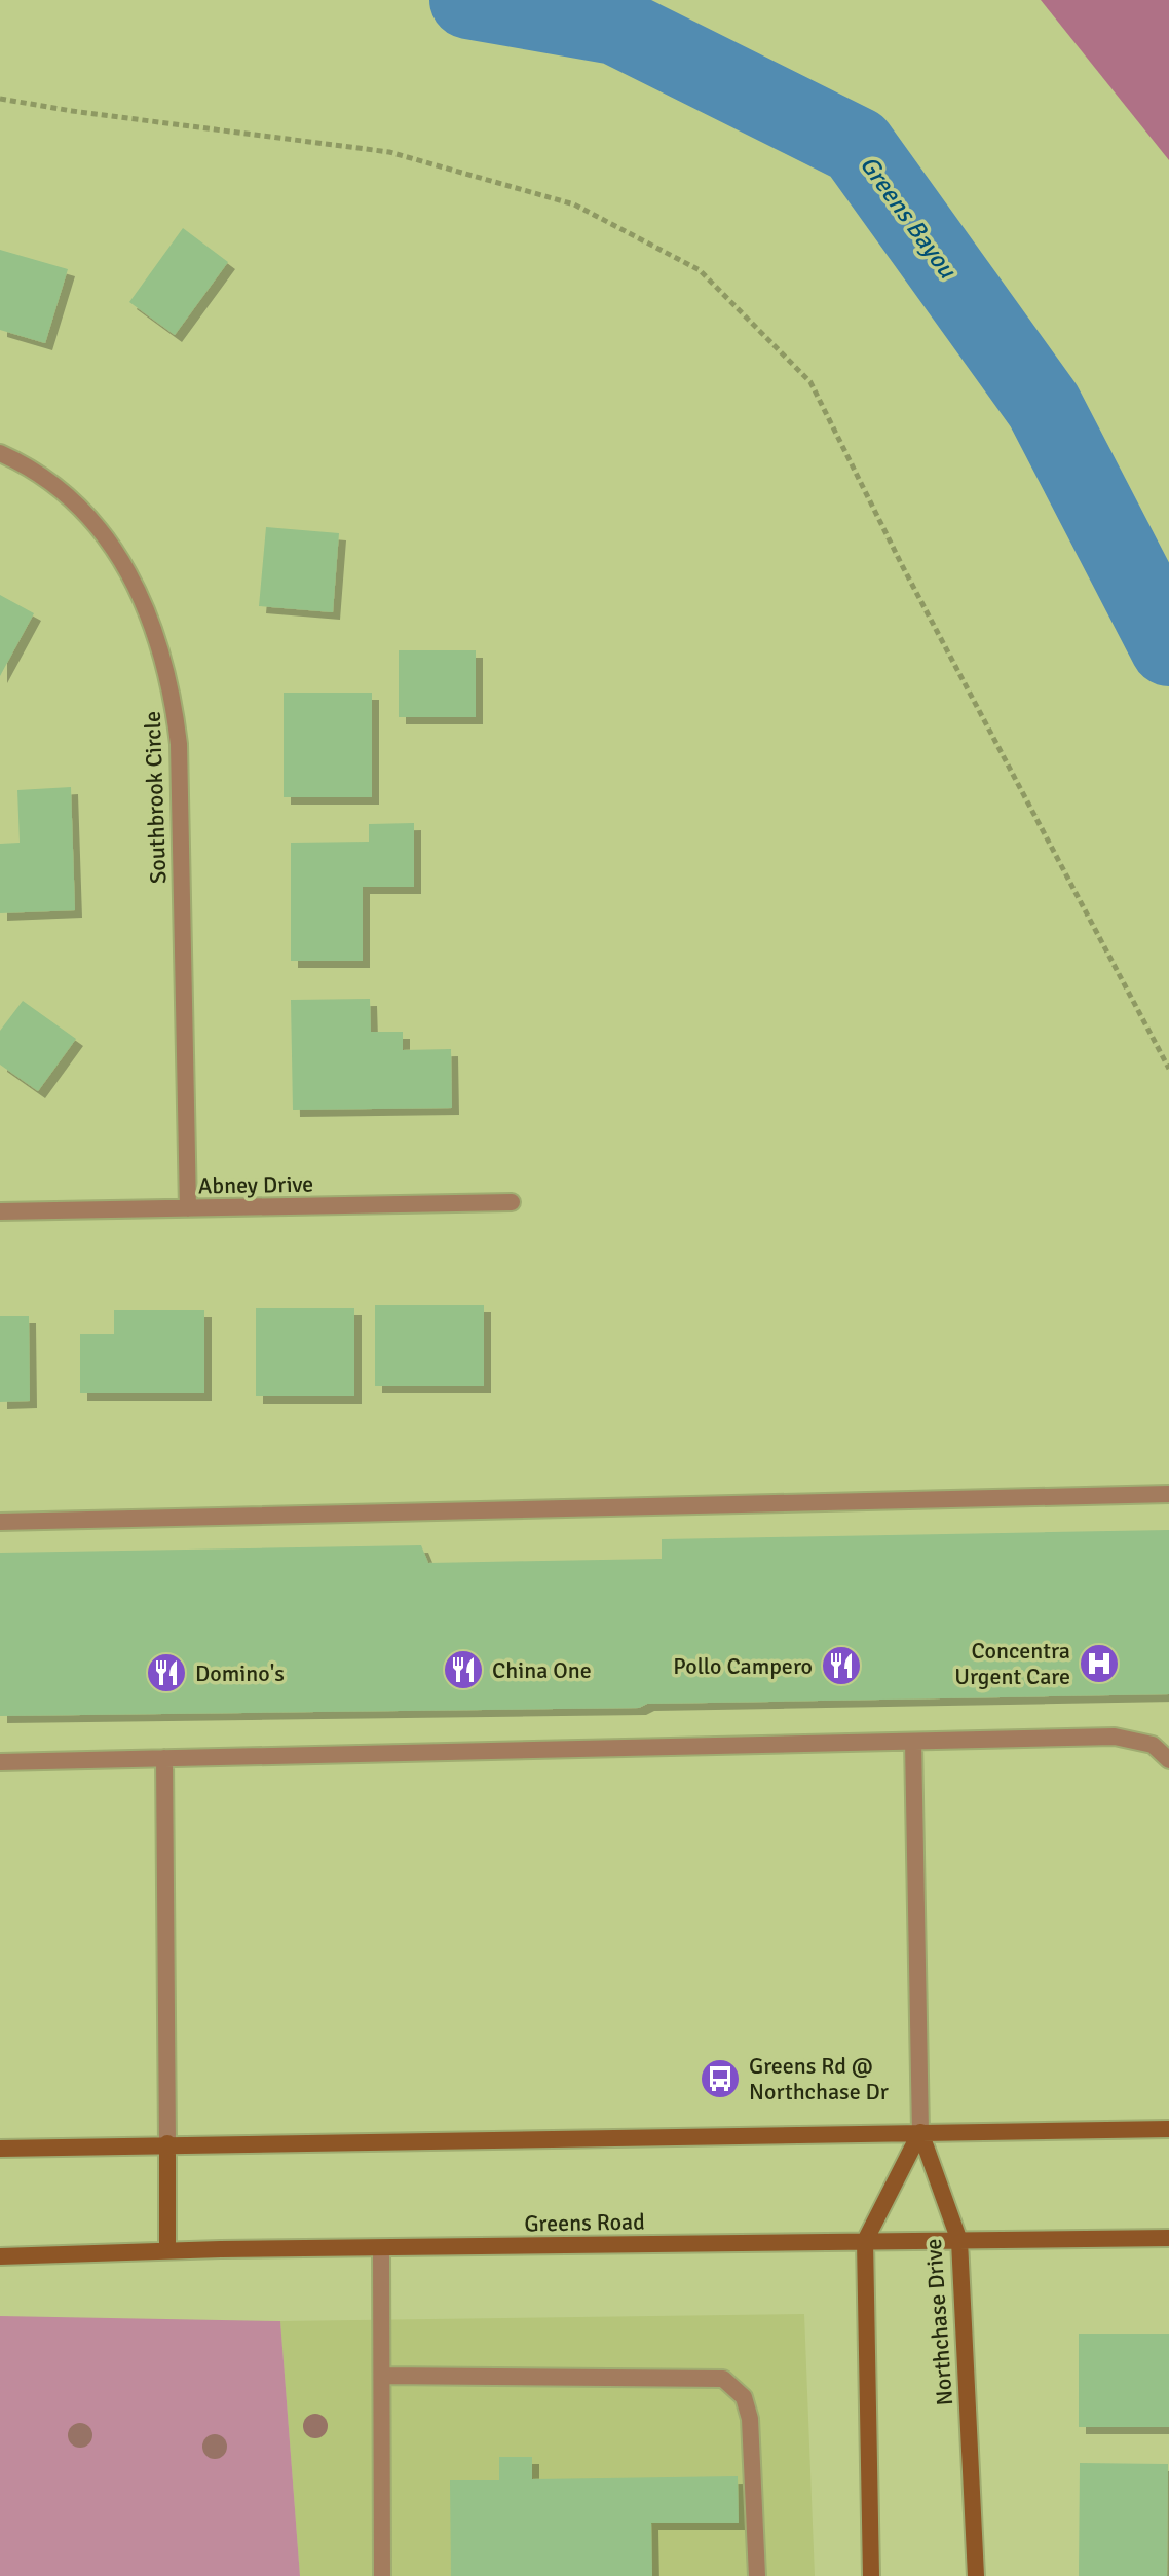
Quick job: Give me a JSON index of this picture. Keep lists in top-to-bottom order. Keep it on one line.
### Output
{"streets":{"main road":["Greens Road","Northchase Drive"],"street":["Southbrook Circle","Abney Drive"]},"crossings":[["Southbrook Circle","Abney Drive"],["Greens Road","Northchase Drive"]],"water":["Greens Bayou"],"places":{"hospital":["Concentra Urgent Care"],"restaurant":["Pollo Campero","China One","Domino's"],"bus stop":["Greens Rd @ Northchase Dr"]}}
